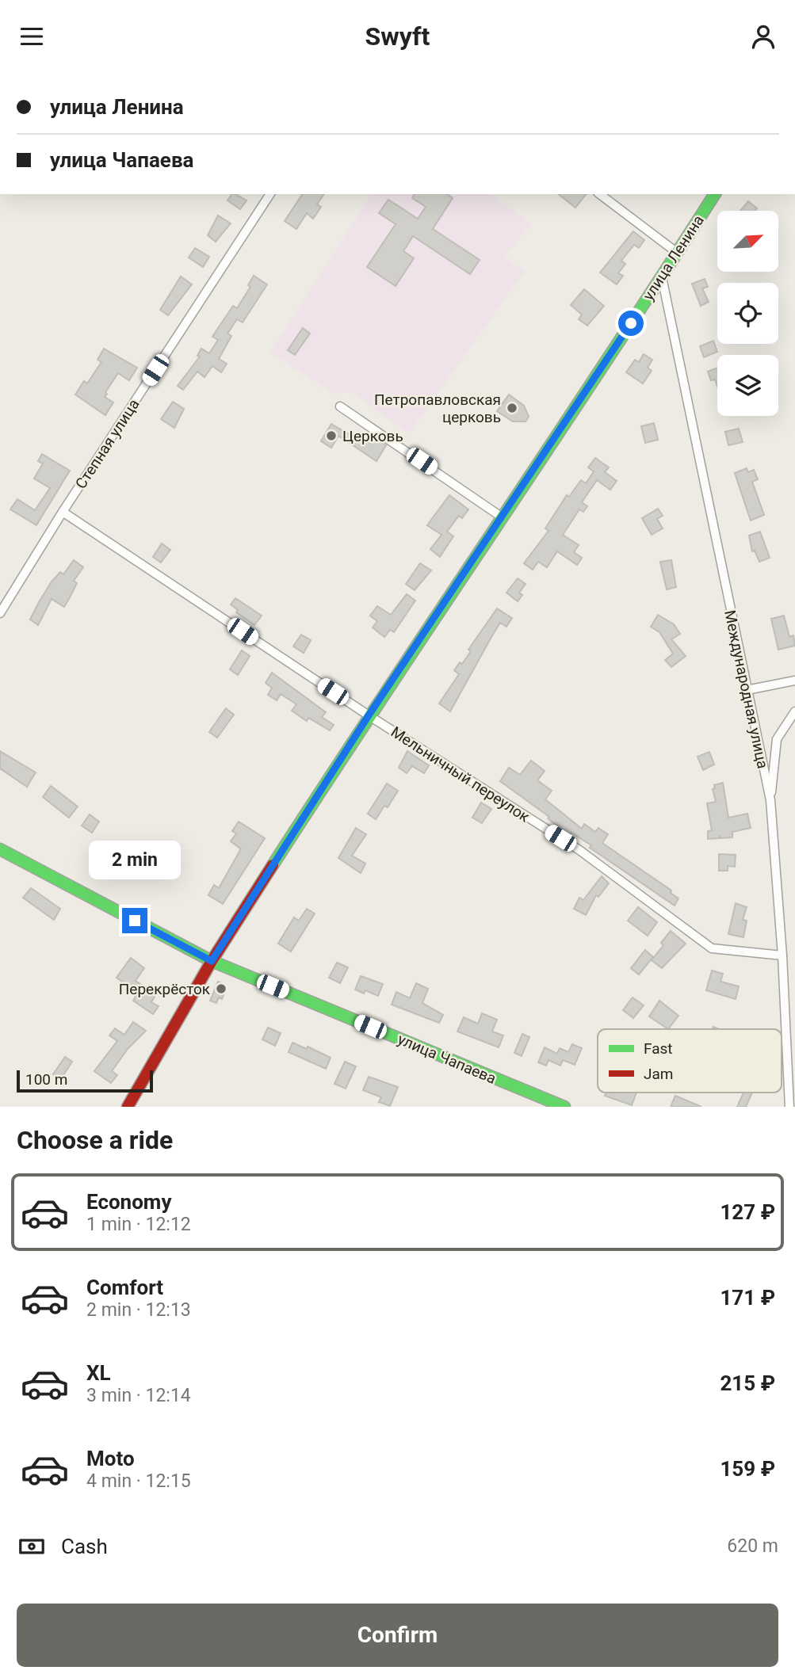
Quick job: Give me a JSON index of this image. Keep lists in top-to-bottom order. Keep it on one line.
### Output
{"streets":{"street":["улица Ленина","Степная улица","Международная улица","Мельничный переулок","улица Чапаева"]},"crossings":[["улица Ленина","Международная улица"],["улица Ленина","Мельничный переулок"],["улица Ленина","улица Чапаева"],["Степная улица","Мельничный переулок"],["Международная улица","Мельничный переулок"]],"places":["Петропавловская церковь","Церковь","Перекрёсток"],"legend":["Fast","Jam"],"scale_bar":"100 m","north":"top right","page":{"header":"Swyft","banner":["улица Ленина","улица Чапаева"],"bubble":"2 min","scale":"100 m","heading":"Choose a ride","list":[{"name":"Economy","note":"1 min · 12:12","value":"127 ₽"},{"name":"Comfort","note":"2 min · 12:13","value":"171 ₽"},{"name":"XL","note":"3 min · 12:14","value":"215 ₽"},{"name":"Moto","note":"4 min · 12:15","value":"159 ₽"}],"pay":["Cash","620 m"],"buttons":"Confirm"}}
